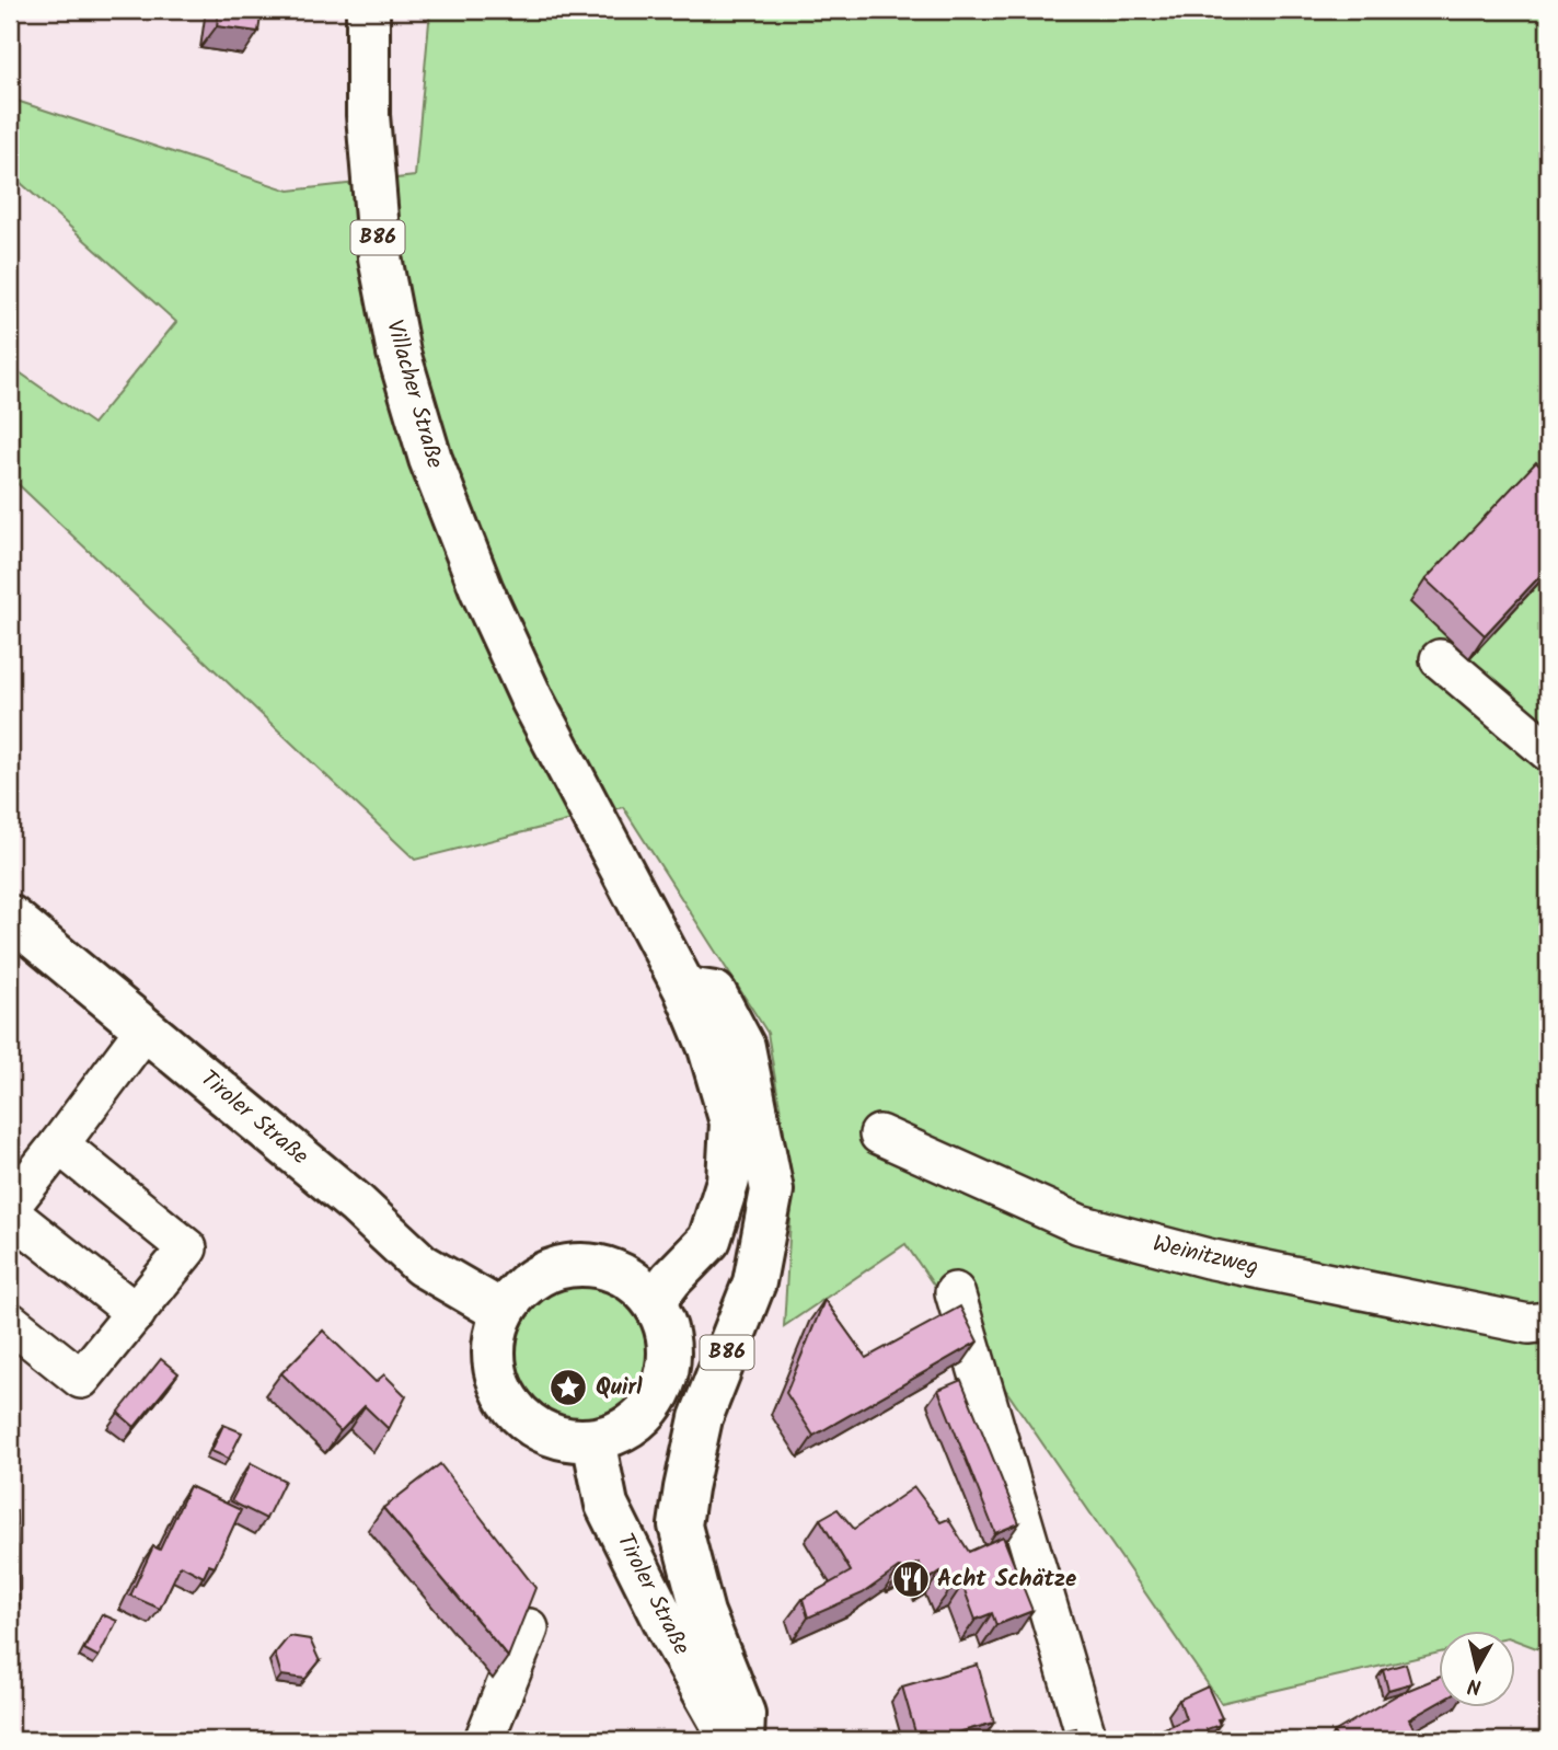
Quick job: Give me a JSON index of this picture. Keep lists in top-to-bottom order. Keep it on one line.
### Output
{"streets":{"main road":["B86","Villacher Straße","Tiroler Straße"],"street":["Weinitzweg"]},"crossings":[["B86","Villacher Straße"],["B86","Tiroler Straße"]],"places":{"place":["Quirl"],"restaurant":["Acht Schätze"]},"north":"bottom"}
